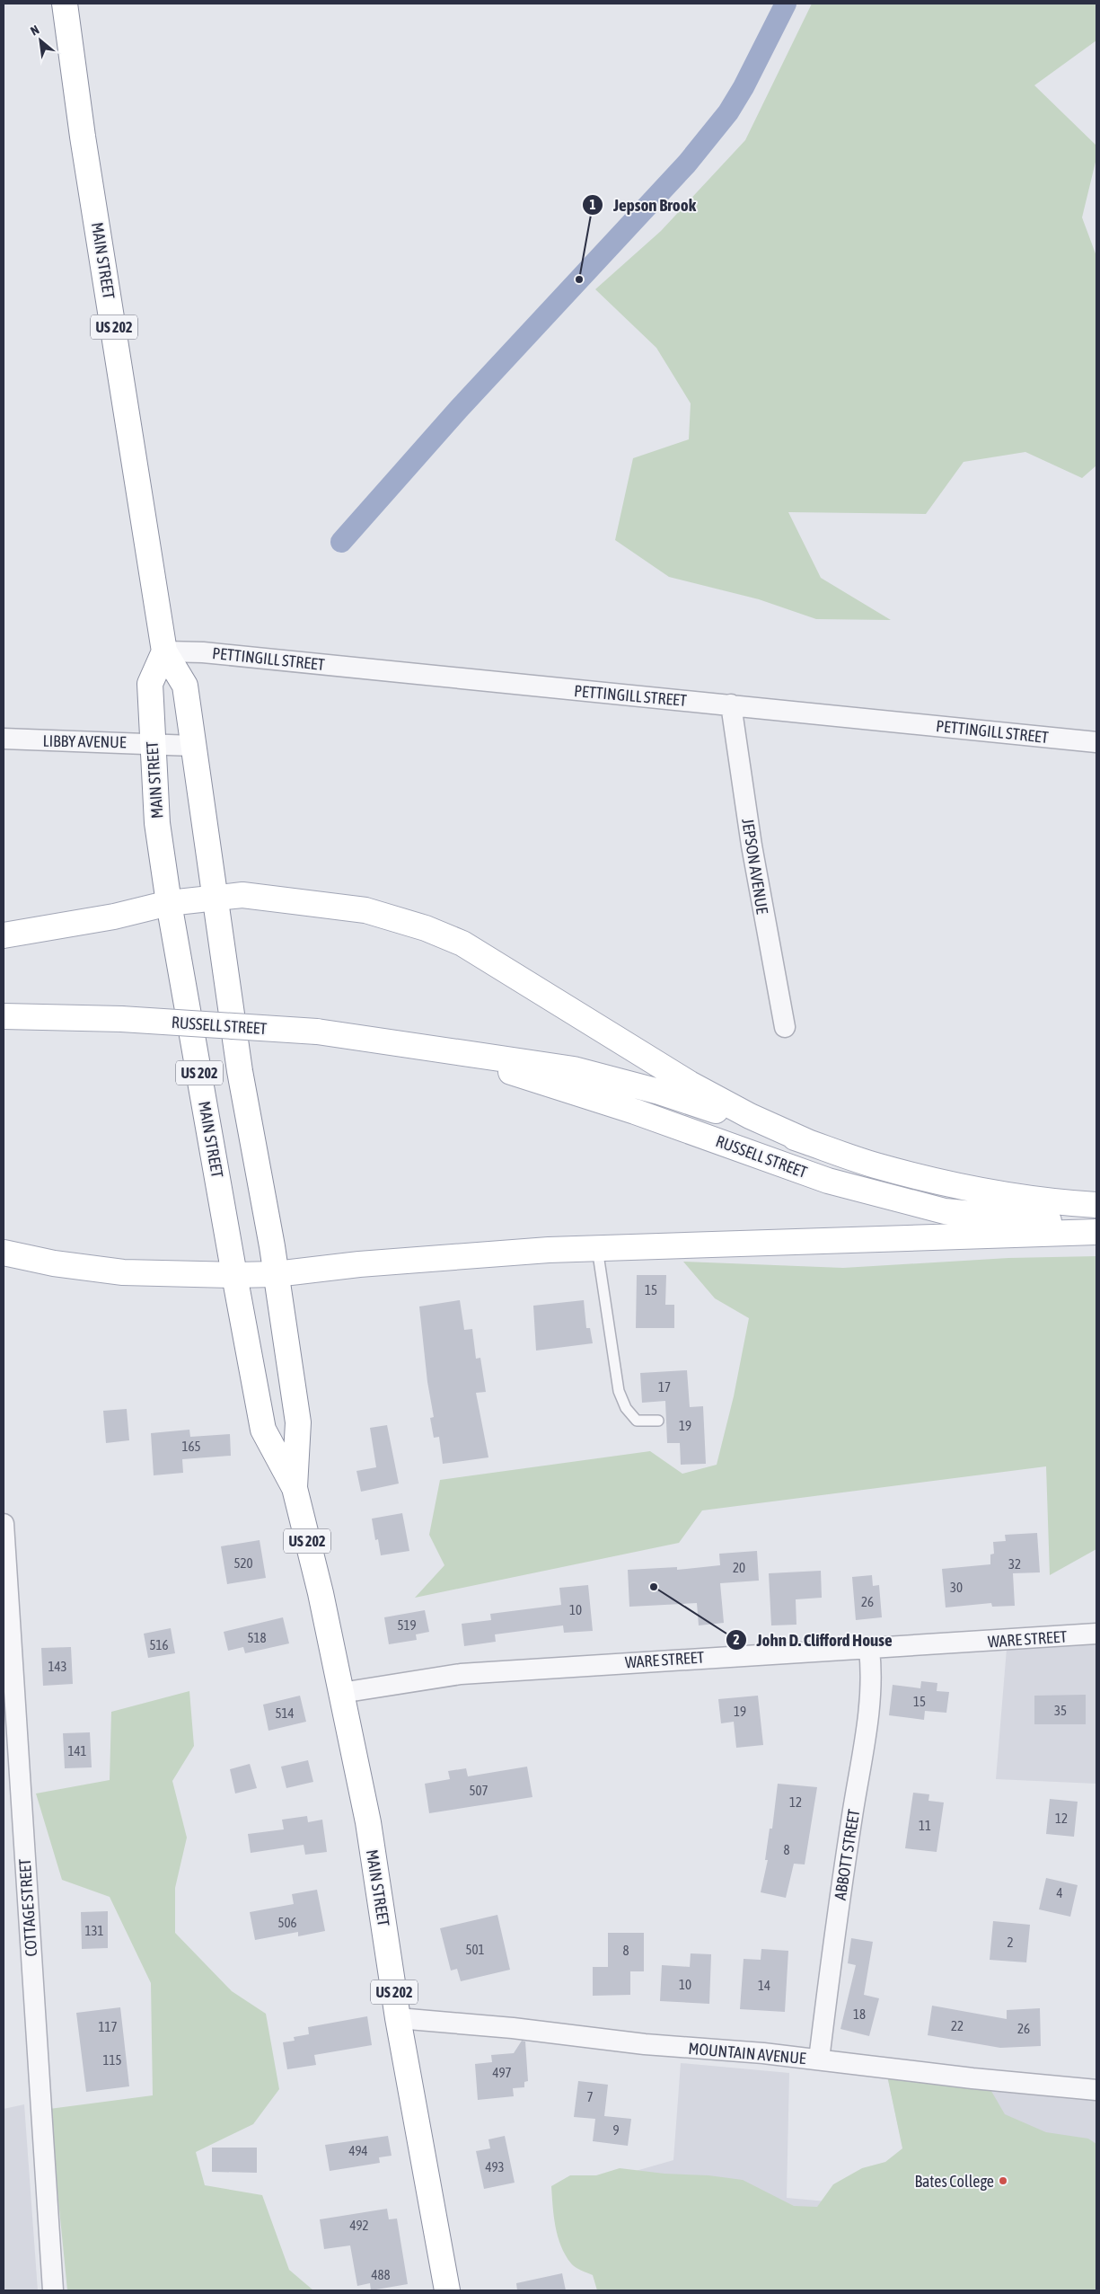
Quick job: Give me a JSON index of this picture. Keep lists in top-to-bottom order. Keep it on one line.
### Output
{"streets":{"main road":["MAIN STREET","US 202","RUSSELL STREET"],"street":["PETTINGILL STREET","LIBBY AVENUE","JEPSON AVENUE","WARE STREET","ABBOTT STREET","COTTAGE STREET","MOUNTAIN AVENUE"]},"crossings":[["MAIN STREET","PETTINGILL STREET"],["MAIN STREET","LIBBY AVENUE"],["MAIN STREET","WARE STREET"],["MAIN STREET","MOUNTAIN AVENUE"],["PETTINGILL STREET","JEPSON AVENUE"],["WARE STREET","ABBOTT STREET"],["ABBOTT STREET","MOUNTAIN AVENUE"]],"places":["Jepson Brook","John D. Clifford House","Bates College"],"house_numbers":["15","17","19","165","520","32","20","30","26","10","519","518","516","143","15","35","19","514","141","507","12","12","11","8","4","506","131","2","501","8","10","14","18","22","117","26","115","497","7","9","494","493","492","488"],"north":"top left"}
